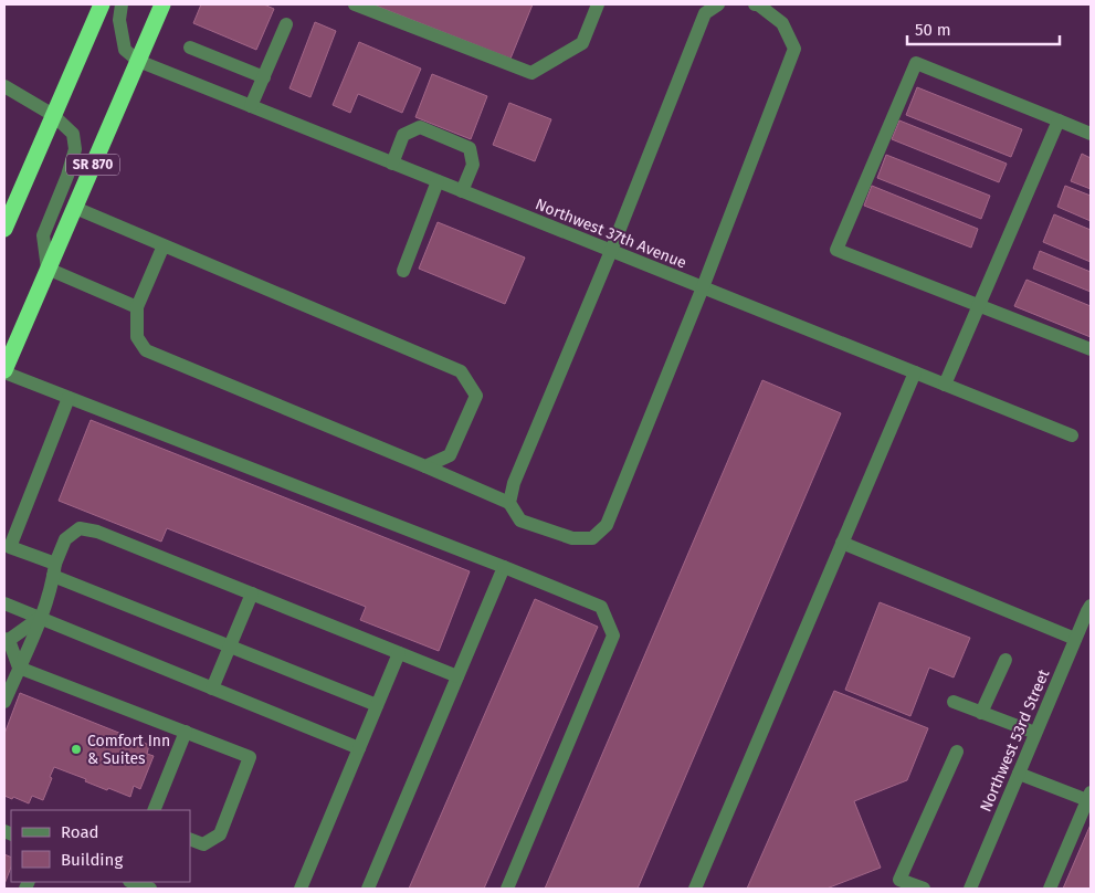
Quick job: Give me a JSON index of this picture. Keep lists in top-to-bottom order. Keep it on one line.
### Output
{"streets":{"highway":["SR 870"],"street":["Northwest 37th Avenue","Northwest 53rd Street"]},"crossings":[["SR 870","Northwest 37th Avenue"]],"places":["Comfort Inn & Suites"],"legend":["Road","Building"],"scale_bar":"50 m"}
